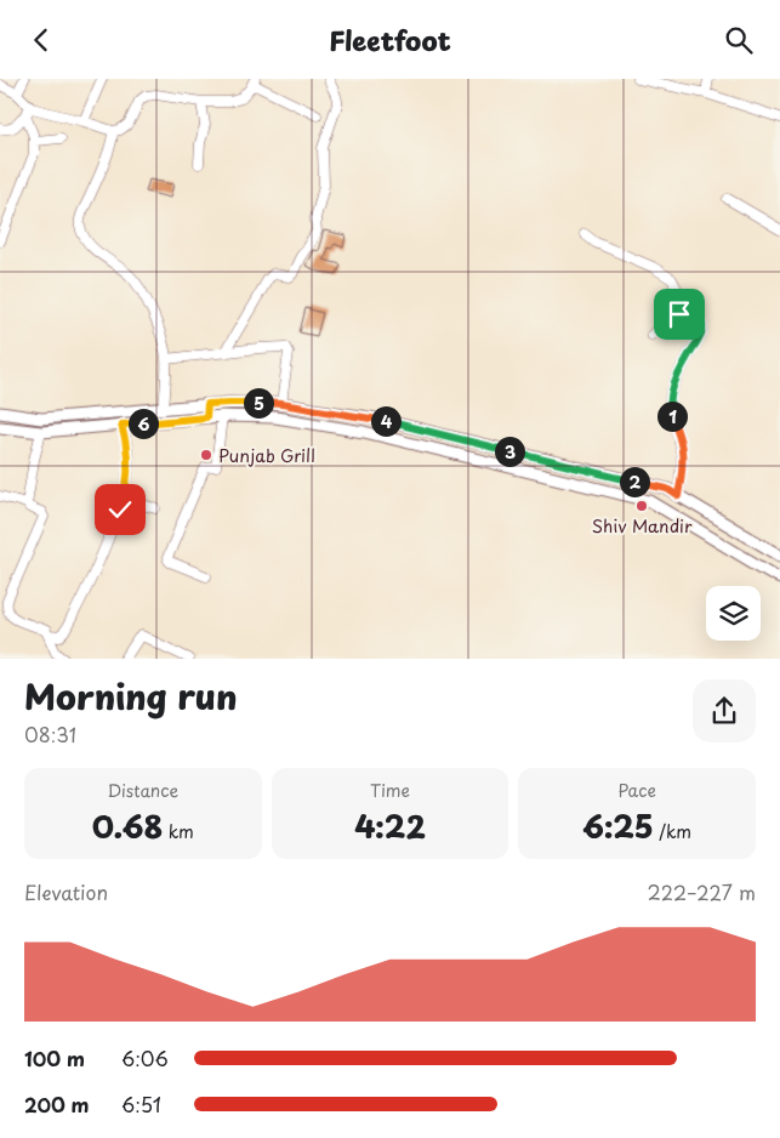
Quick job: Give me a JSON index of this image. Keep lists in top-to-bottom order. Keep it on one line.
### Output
{"places":["Punjab Grill","Shiv Mandir"],"page":{"header":"Fleetfoot","pins":["5","1","4","6","3","2"],"heading":["Morning run","08:31"],"stats":[["Distance","0.68 km"],["Time","4:22"],["Pace","6:25 /km"]],"chart":["Elevation","222–227 m"],"list":[{"name":"100 m","note":"6:06"},{"name":"200 m","note":"6:51"}]}}
